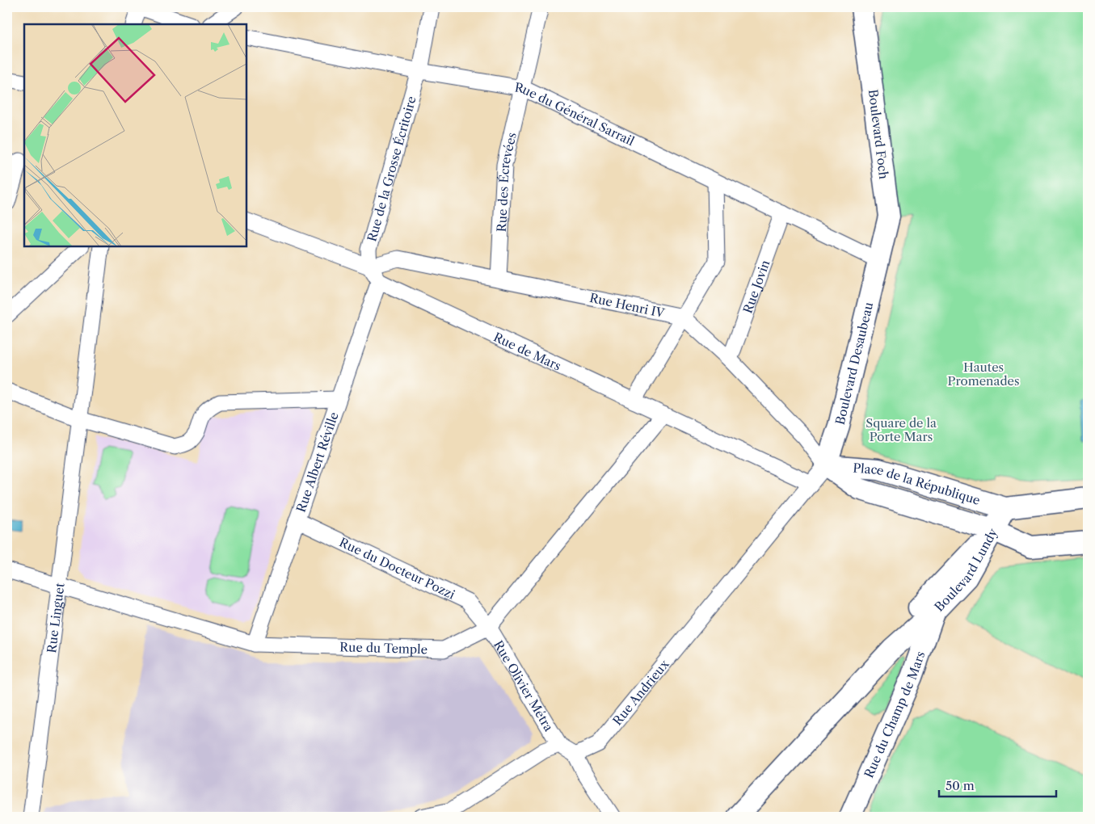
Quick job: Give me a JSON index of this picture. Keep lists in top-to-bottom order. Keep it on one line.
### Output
{"streets":{"main road":["Boulevard Foch","Boulevard Desaubeau","Place de la République","Boulevard Lundy","Rue du Champ de Mars"],"street":["Rue du Général Sarrail","Rue de la Grosse Écritoire","Rue des Écrevées","Rue Jovin","Rue Henri IV","Rue de Mars","Rue Albert Réville","Rue du Docteur Pozzi","Rue Linguet","Rue du Temple","Rue Olivier Métra","Rue Andrieux"]},"crossings":[["Rue du Général Sarrail","Boulevard Foch"],["Rue du Général Sarrail","Rue de la Grosse Écritoire"],["Rue du Général Sarrail","Rue des Écrevées"],["Rue du Général Sarrail","Rue Jovin"],["Rue du Général Sarrail","Boulevard Desaubeau"],["Boulevard Foch","Boulevard Desaubeau"],["Rue de la Grosse Écritoire","Rue Henri IV"],["Rue des Écrevées","Rue Henri IV"],["Rue de Mars","Rue Albert Réville"],["Rue de Mars","Rue du Temple"],["Rue de Mars","Rue Andrieux"],["Boulevard Desaubeau","Place de la République"],["Rue Albert Réville","Rue du Docteur Pozzi"],["Rue Albert Réville","Rue du Temple"],["Place de la République","Boulevard Lundy"],["Rue du Docteur Pozzi","Rue du Temple"],["Rue du Docteur Pozzi","Rue Olivier Métra"],["Boulevard Lundy","Rue du Champ de Mars"],["Rue Linguet","Rue du Temple"],["Rue du Temple","Rue Olivier Métra"]],"parks":["Hautes Promenades","Square de la Porte Mars"],"scale_bar":"50 m"}
